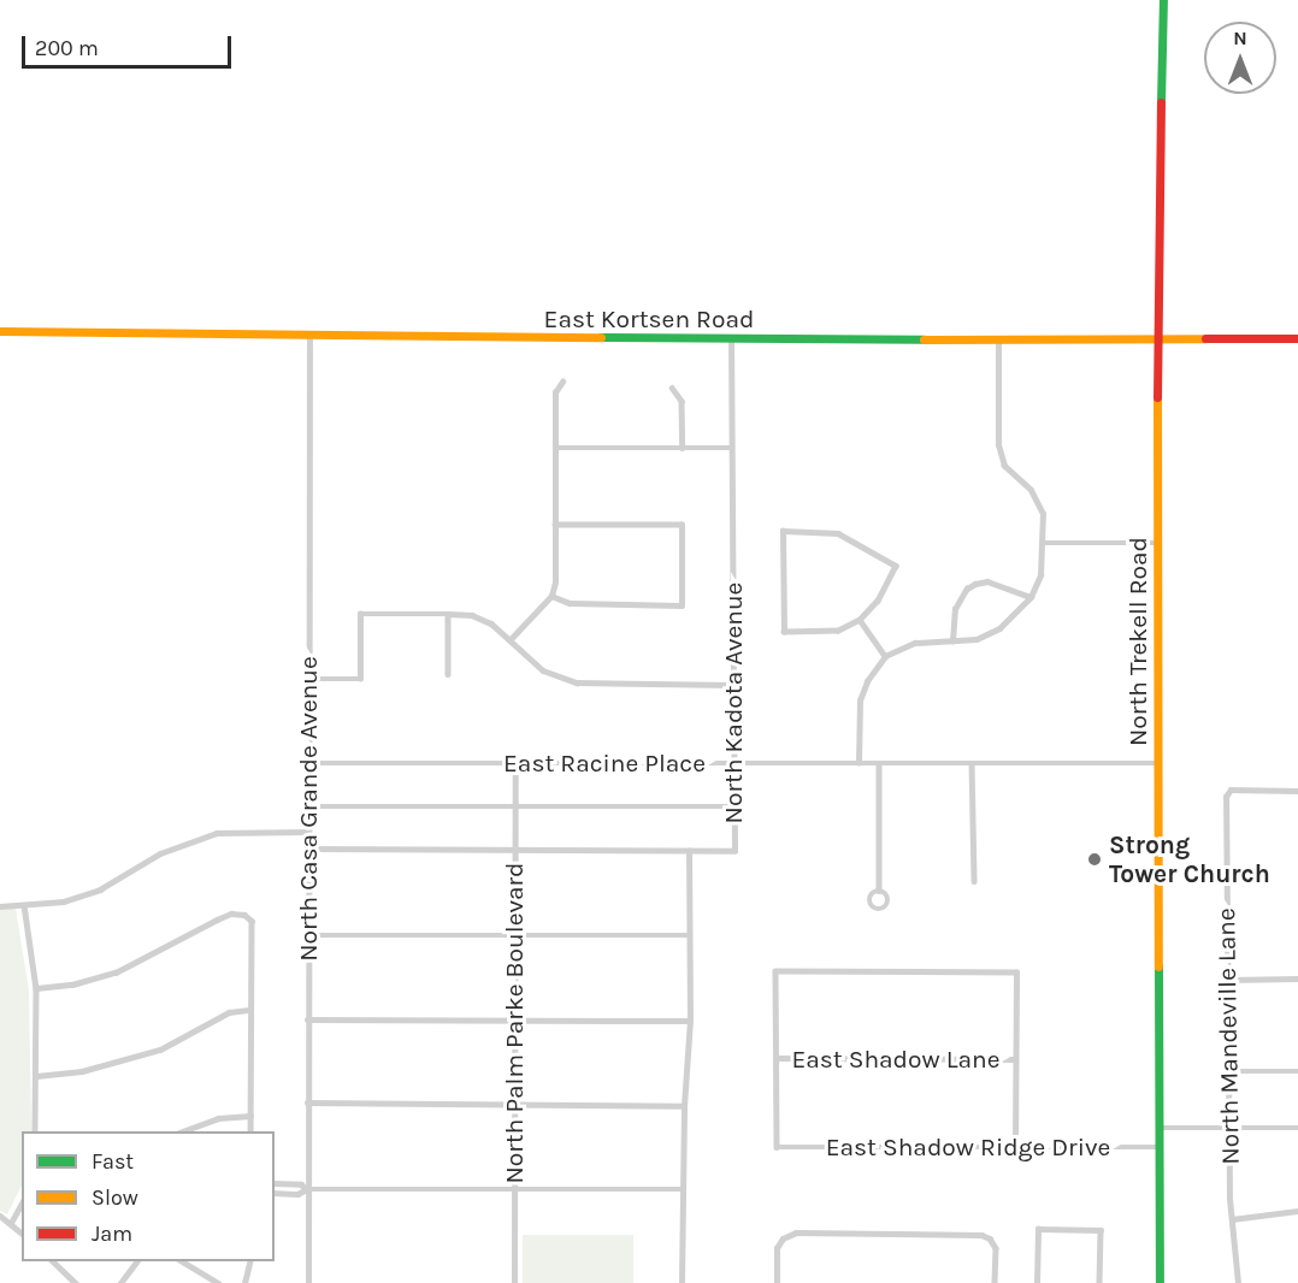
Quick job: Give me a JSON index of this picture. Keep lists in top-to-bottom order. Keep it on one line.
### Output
{"streets":{"street":["East Kortsen Road","North Trekell Road","North Kadota Avenue","East Racine Place","North Casa Grande Avenue","North Palm Parke Boulevard","North Mandeville Lane","East Shadow Lane","East Shadow Ridge Drive"]},"crossings":[["East Kortsen Road","North Trekell Road"],["East Kortsen Road","North Kadota Avenue"],["East Kortsen Road","North Casa Grande Avenue"],["North Trekell Road","East Racine Place"],["North Trekell Road","East Shadow Ridge Drive"],["North Kadota Avenue","East Racine Place"],["East Racine Place","North Casa Grande Avenue"],["East Racine Place","North Palm Parke Boulevard"],["East Shadow Lane","East Shadow Ridge Drive"]],"places":["Strong Tower Church"],"legend":["Fast","Slow","Jam"],"scale_bar":"200 m","north":"top"}
